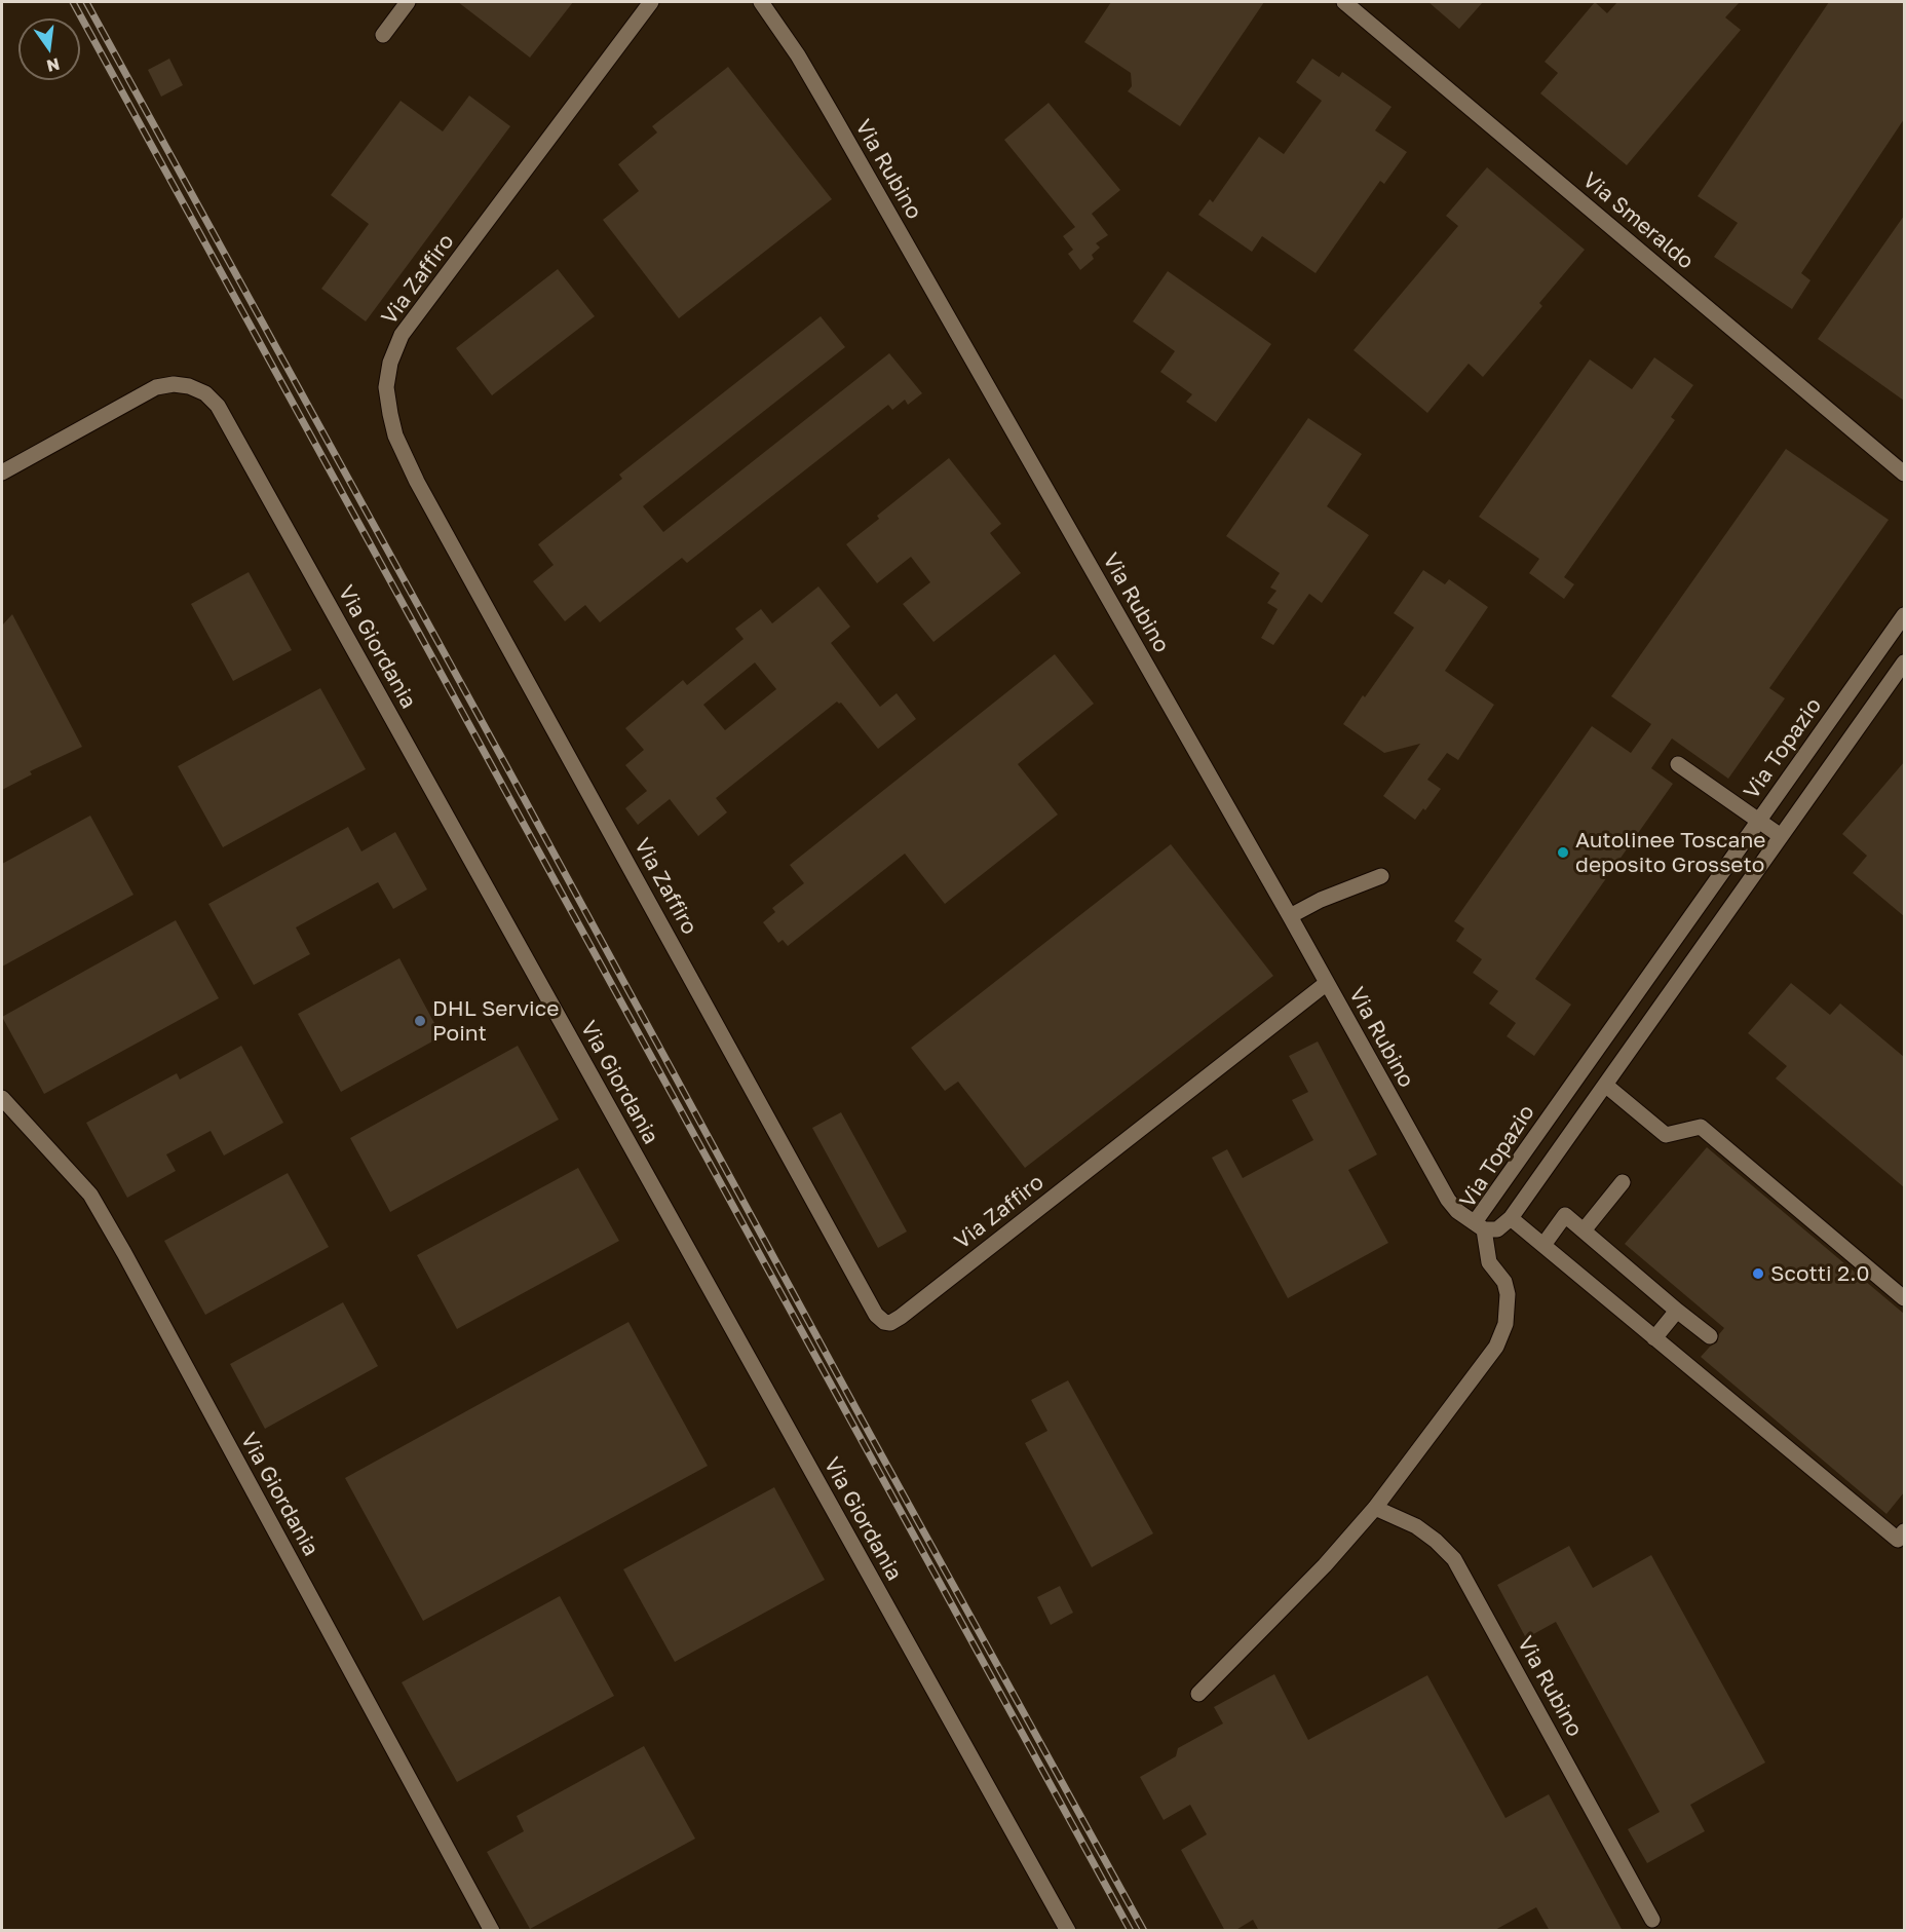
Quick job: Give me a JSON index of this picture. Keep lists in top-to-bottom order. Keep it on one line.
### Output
{"streets":{"street":["Via Rubino","Via Smeraldo","Via Zaffiro","Via Giordania","Via Topazio"]},"crossings":[["Via Rubino","Via Zaffiro"],["Via Rubino","Via Topazio"]],"places":["Autolinee Toscane deposito Grosseto","DHL Service Point","Scotti 2.0"],"north":"bottom"}
